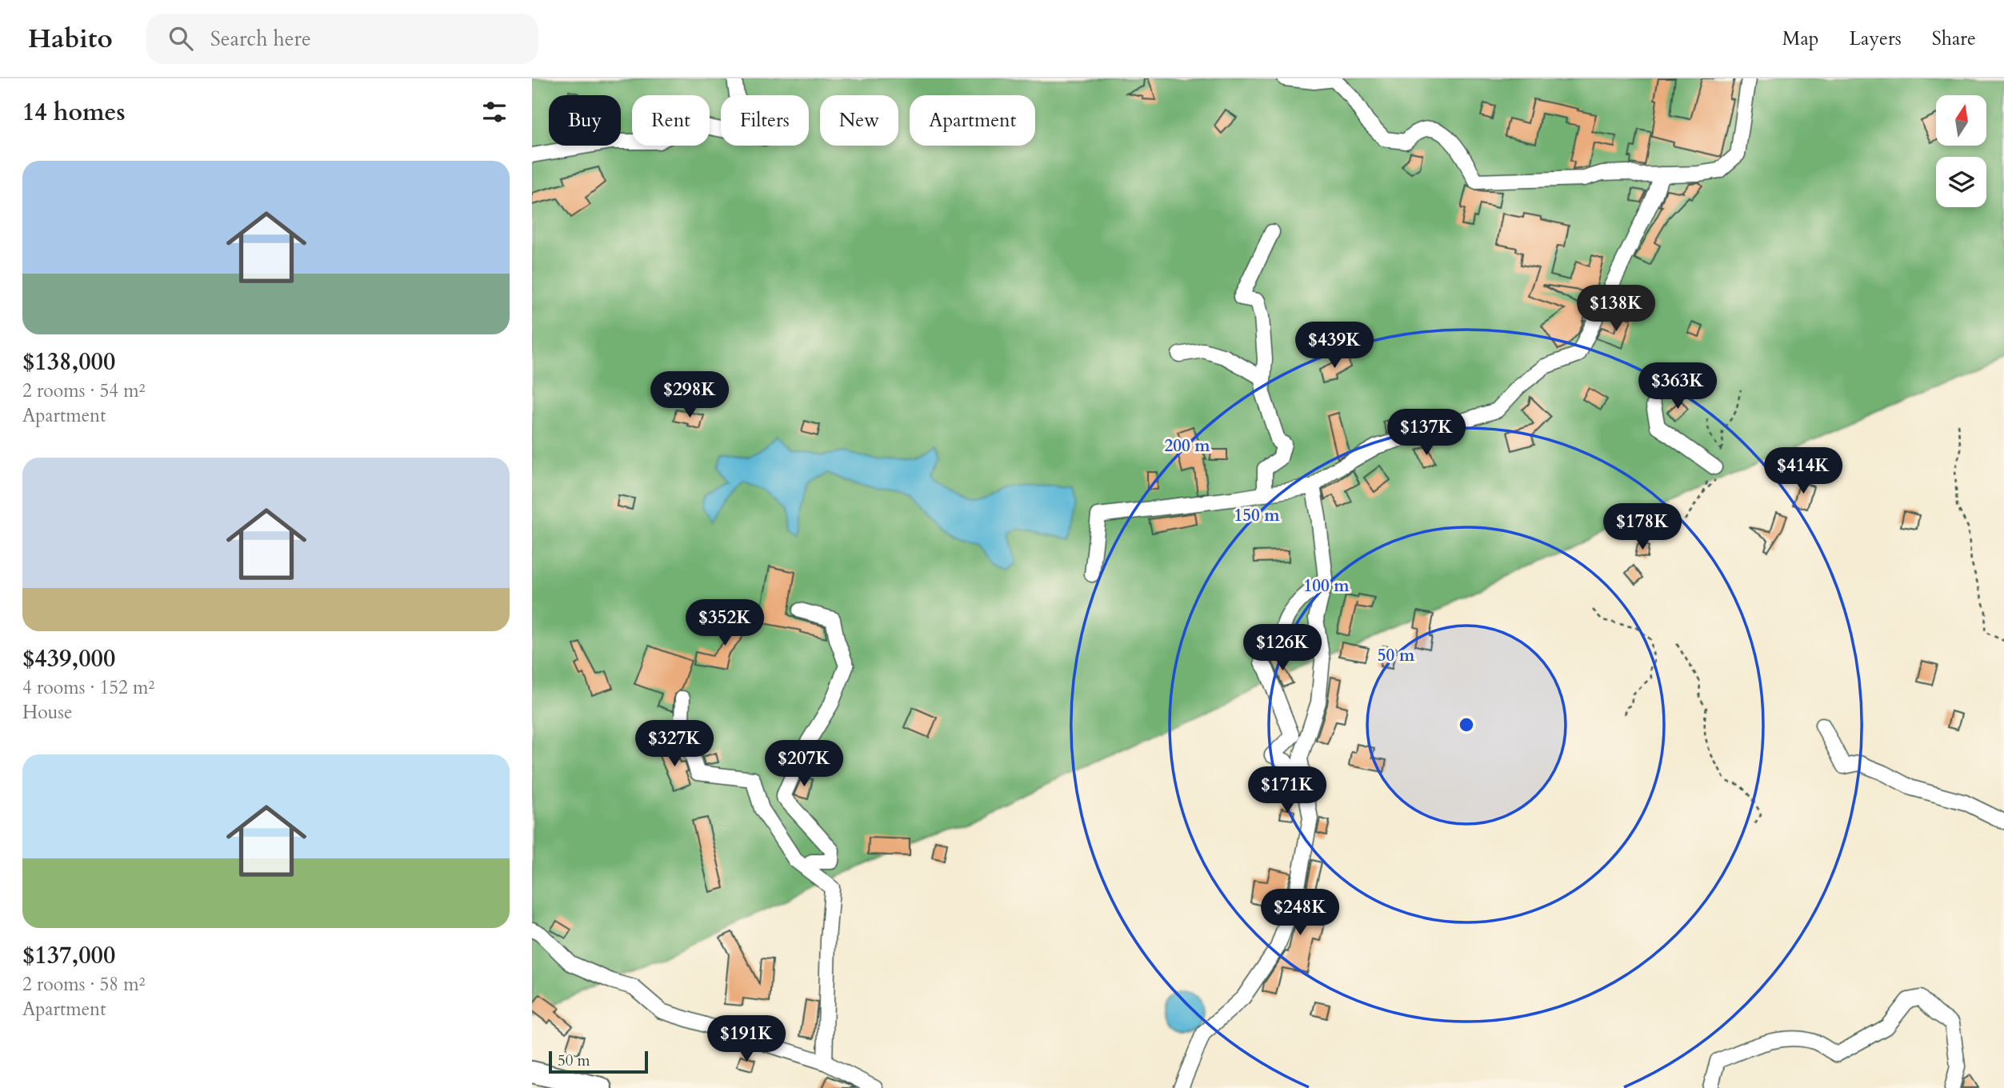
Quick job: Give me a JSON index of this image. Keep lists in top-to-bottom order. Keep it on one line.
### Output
{"scale_bar":"50 m","north":"top","page":{"header":"Habito","search":"Search here","nav":["Map","Layers","Share"],"heading":"14 homes","chip":["Buy","Rent","Filters","New","Apartment"],"list":[{"name":"$138,000","note":"2 rooms · 54 m² · Apartment"},{"name":"$439,000","note":"4 rooms · 152 m² · House"},{"name":"$137,000","note":"2 rooms · 58 m² · Apartment"}],"price":["$138K","$439K","$363K","$298K","$137K","$414K","$178K","$352K","$126K","$327K","$207K","$171K","$248K","$191K"],"scale":"50 m"},"rings":["200 m","150 m","100 m","50 m"]}
